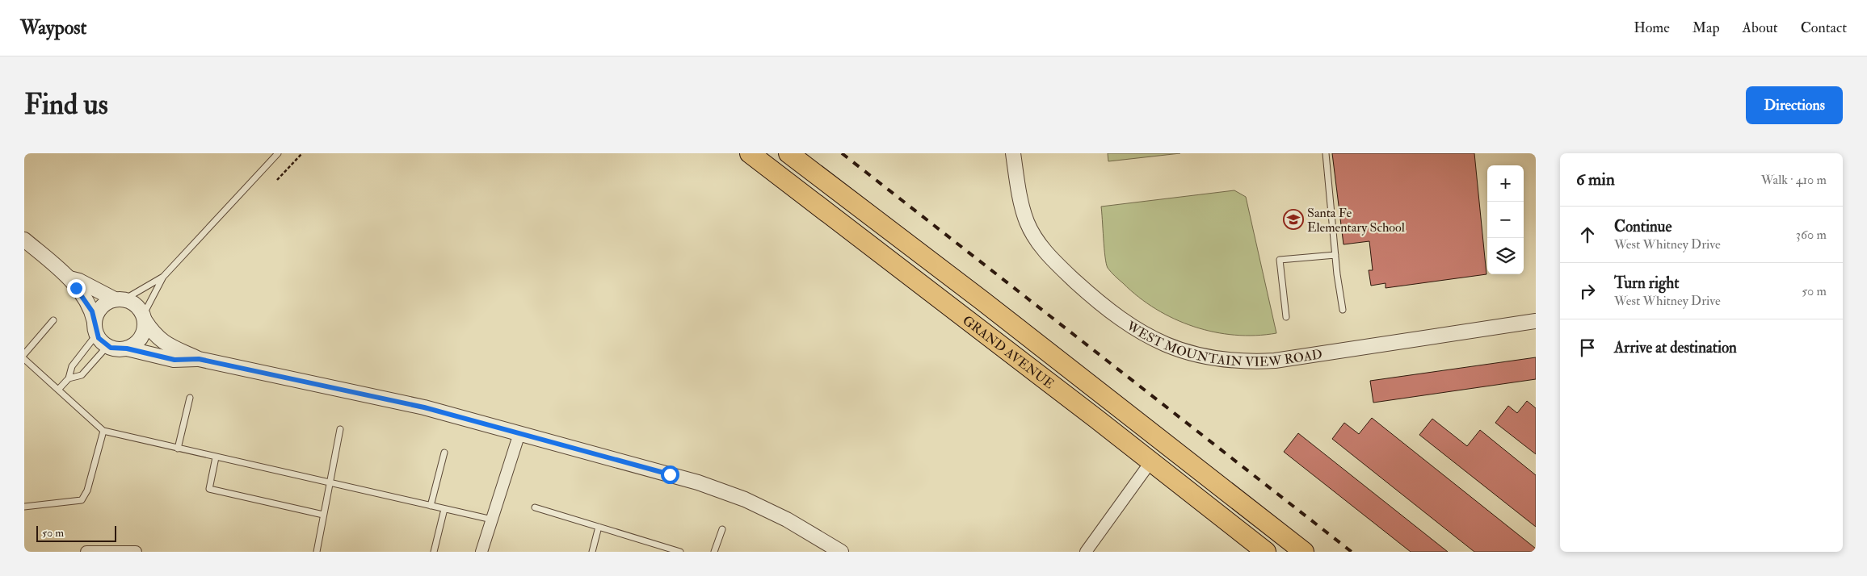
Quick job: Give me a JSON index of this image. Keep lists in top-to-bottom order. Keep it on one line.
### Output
{"streets":{"highway":["GRAND AVENUE"],"street":["WEST MOUNTAIN VIEW ROAD"]},"places":{"school or university":["Santa Fe Elementary School"]},"scale_bar":"50 m","page":{"header":"Waypost","nav":["Home","Map","About","Contact"],"buttons":"Directions","title":"Find us","heading":["6 min","Walk · 410 m"],"map_buttons":["+","−"],"list":[["Continue","West Whitney Drive","360 m"],["Turn right","West Whitney Drive","50 m"],"Arrive at destination"],"scale":"50 m"}}
